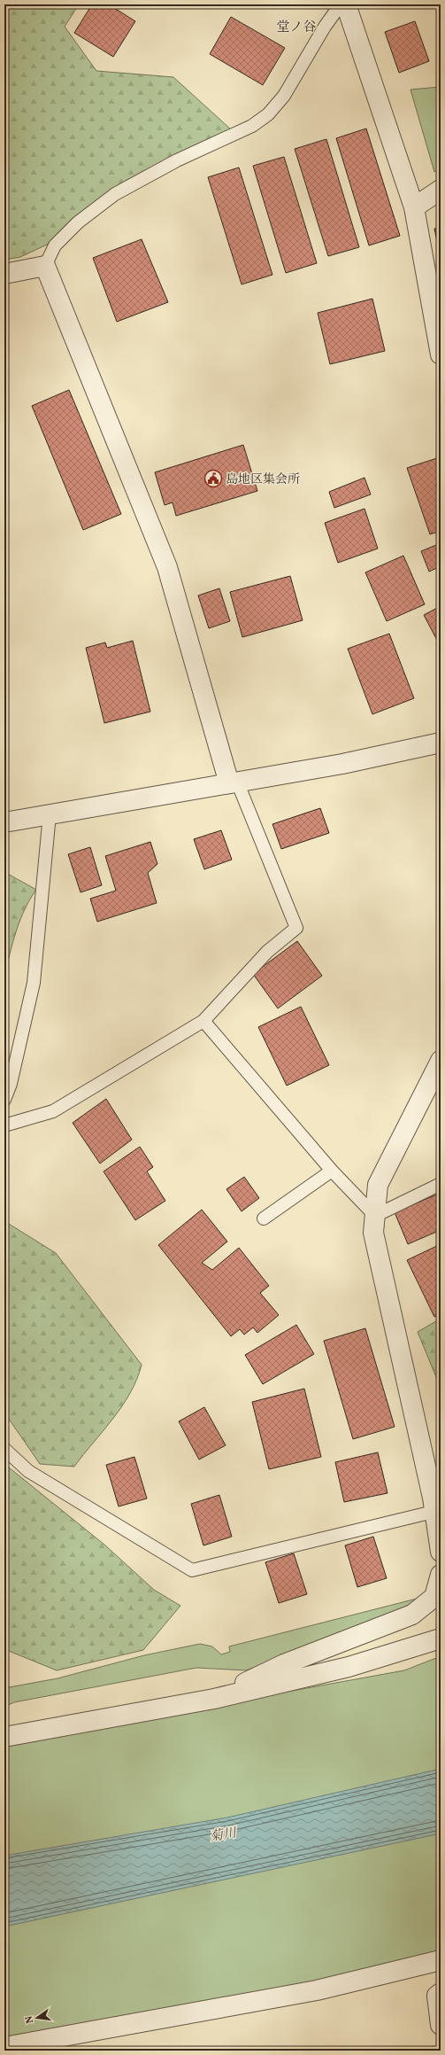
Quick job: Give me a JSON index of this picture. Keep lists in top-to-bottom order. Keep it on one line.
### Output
{"districts":["堂ノ谷"],"water":["菊川"],"places":{"public building":["島地区集会所"]},"north":"left"}
